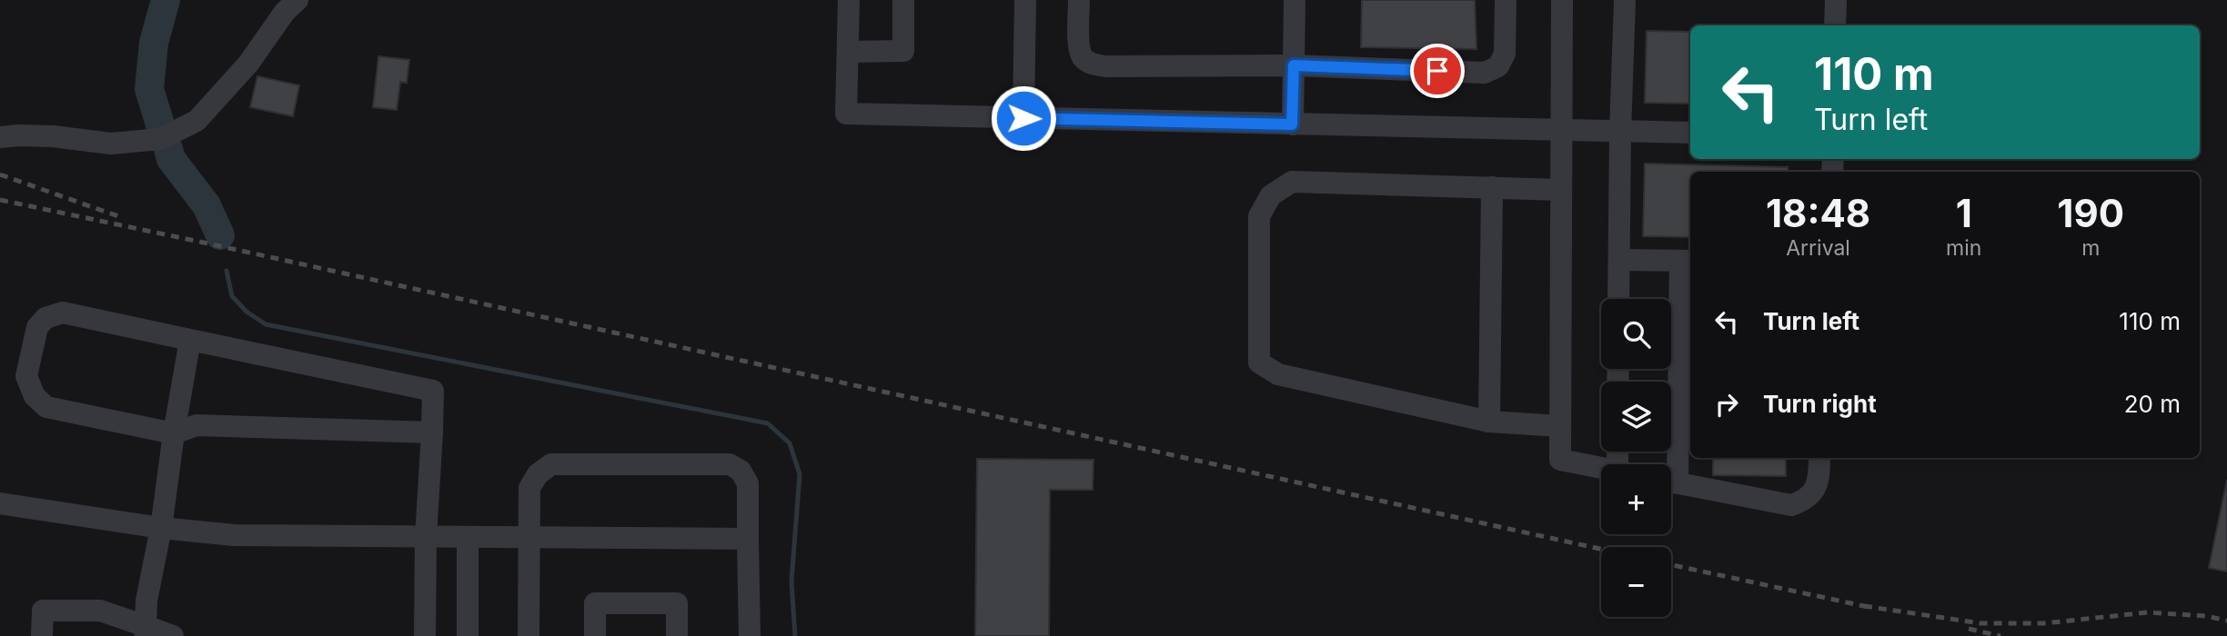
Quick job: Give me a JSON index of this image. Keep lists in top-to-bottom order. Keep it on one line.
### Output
{"page":{"turn":["110 m","Turn left"],"eta":["18:48","Arrival","1","min","190","m"],"list":[{"name":"Turn left","value":"110 m"},{"name":"Turn right","value":"20 m"}],"map_buttons":["+","−"]}}
